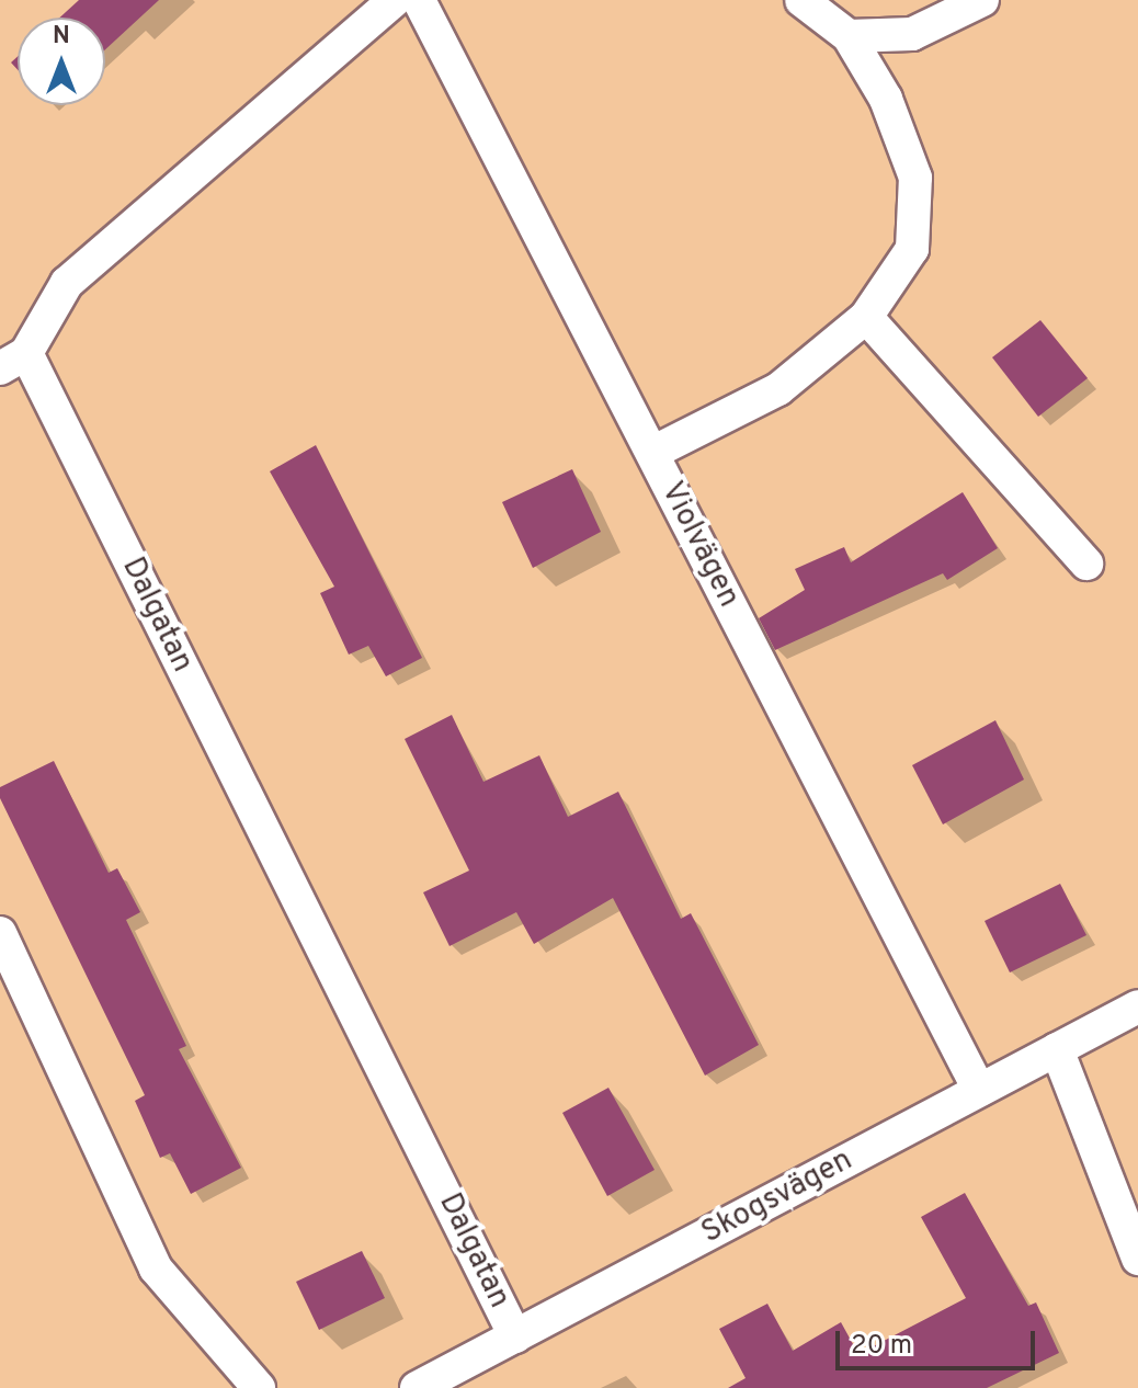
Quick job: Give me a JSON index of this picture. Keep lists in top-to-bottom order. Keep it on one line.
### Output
{"streets":{"lane":["Violvägen","Dalgatan","Skogsvägen"]},"crossings":[["Violvägen","Skogsvägen"],["Dalgatan","Skogsvägen"]],"scale_bar":"20 m","north":"top"}
